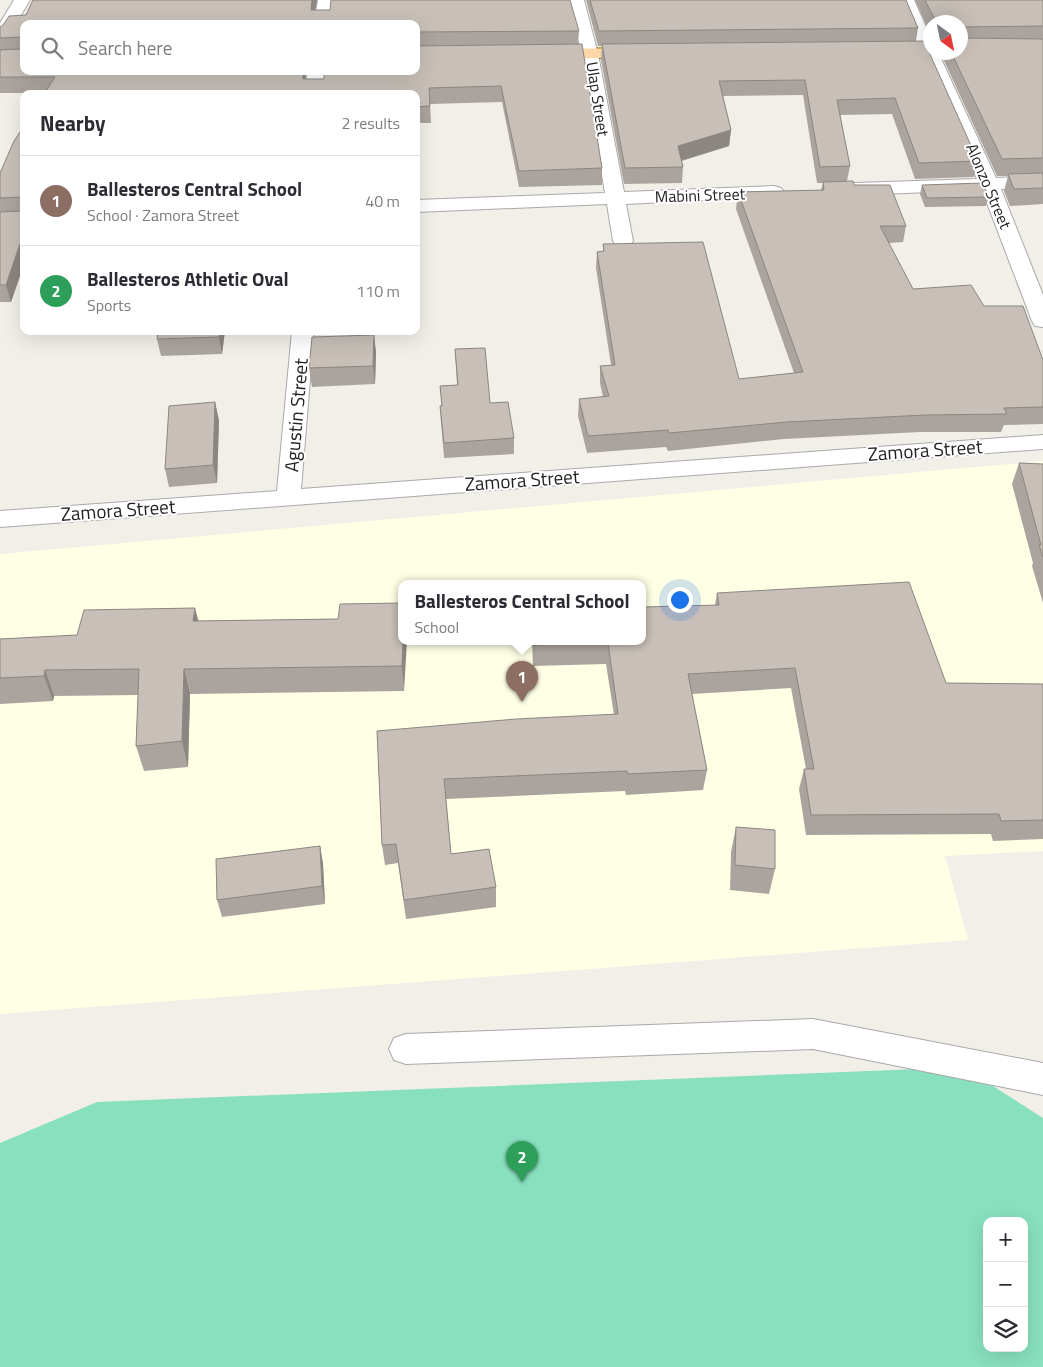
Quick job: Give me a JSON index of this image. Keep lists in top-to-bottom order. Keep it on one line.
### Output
{"streets":{"street":["Ulap Street","Alonzo Street","Mabini Street","Agustin Street","Zamora Street"]},"crossings":[["Ulap Street","Mabini Street"],["Agustin Street","Zamora Street"]],"north":"bottom right","page":{"search":"Search here","heading":["Nearby","2 results"],"list":[{"mark":"1","name":"Ballesteros Central School","note":"School · Zamora Street","value":"40 m"},{"mark":"2","name":"Ballesteros Athletic Oval","note":"Sports","value":"110 m"}],"popup":["Ballesteros Central School","School"],"pins":["1","2"],"map_buttons":["+","−"]}}
